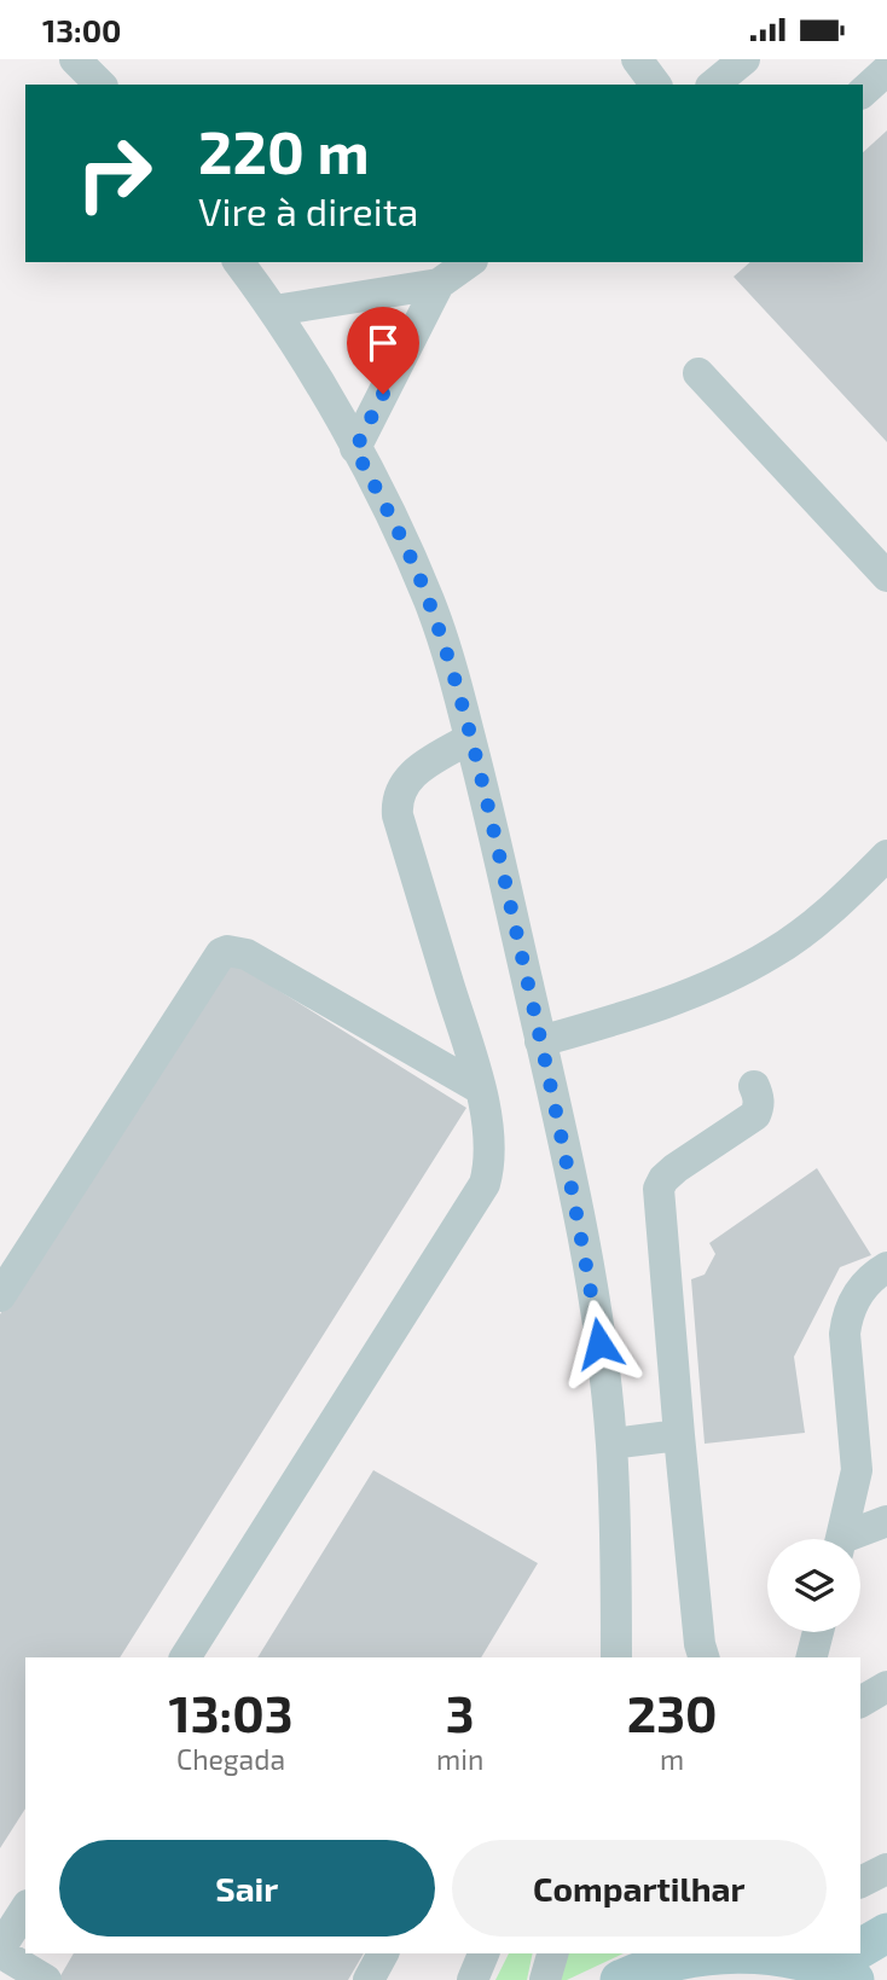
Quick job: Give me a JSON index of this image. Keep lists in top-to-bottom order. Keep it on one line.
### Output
{"page":{"status":"13:00","turn":["220 m","Vire à direita"],"eta":["13:03","Chegada","3","min","230","m"],"buttons":["Sair","Compartilhar"]}}
